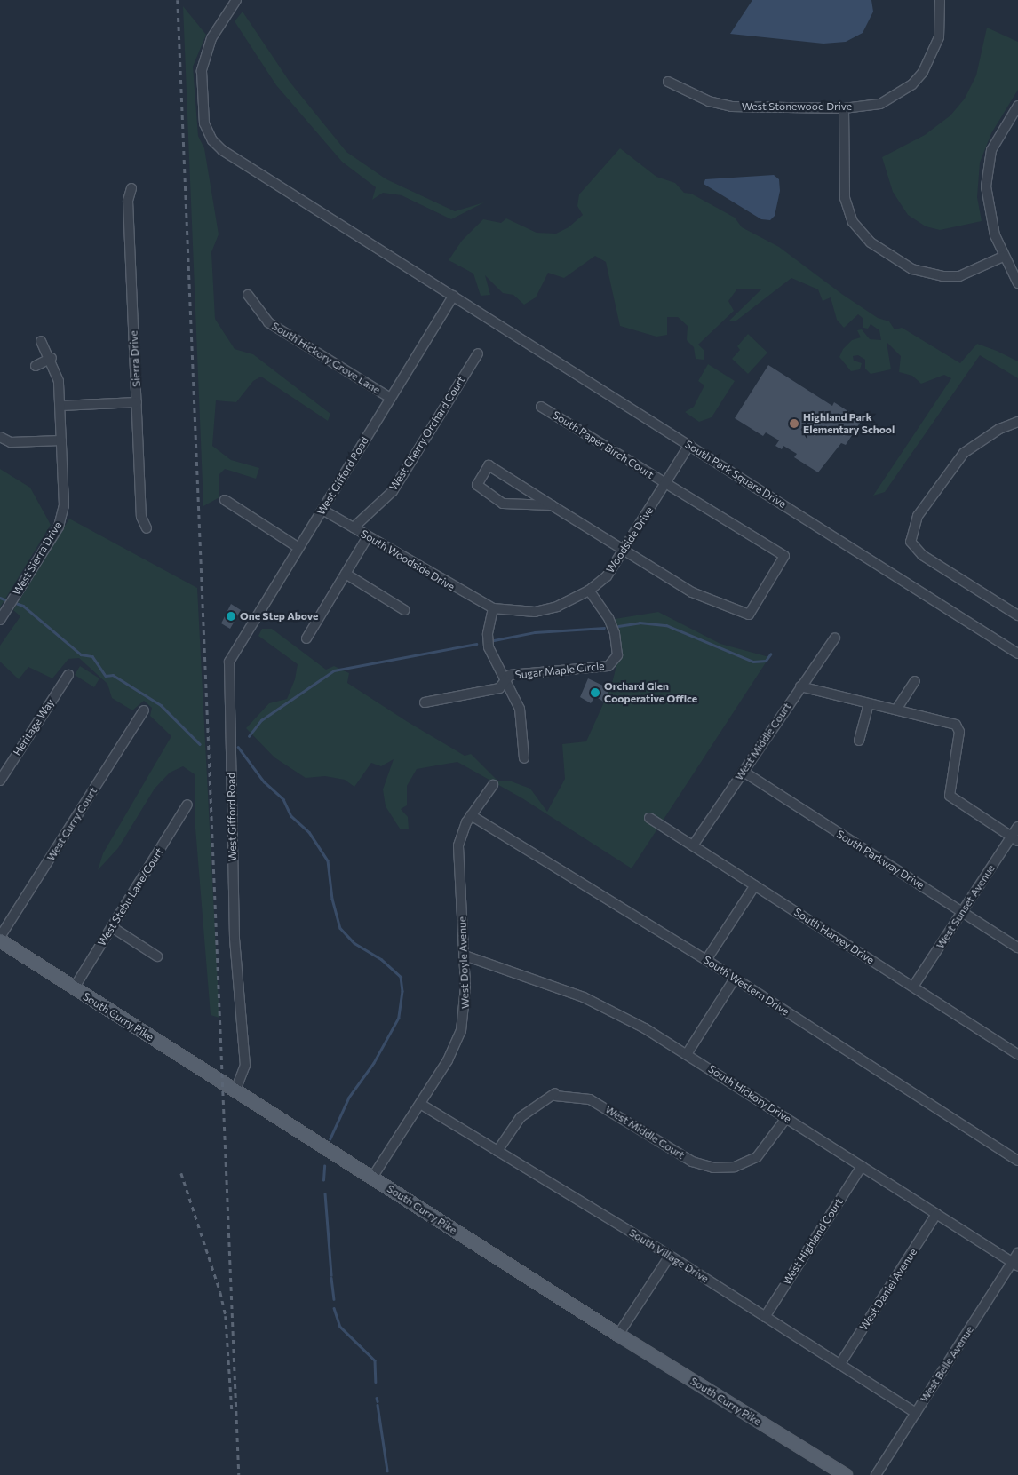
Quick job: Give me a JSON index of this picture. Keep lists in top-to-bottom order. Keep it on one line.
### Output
{"streets":{"main road":["South Curry Pike"],"street":["West Stonewood Drive","South Hickory Grove Lane","Sierra Drive","West Cherry Orchard Court","South Paper Birch Court","South Park Square Drive","West Gifford Road","Woodside Drive","West Sierra Drive","South Woodside Drive","Sugar Maple Circle","Heritage Way","West Middle Court","West Curry Court","South Parkway Drive","West Stebu Lane/Court","West Sunset Avenue","South Harvey Drive","West Doyle Avenue","South Western Drive","South Hickory Drive","West Highland Court","South Village Drive","West Daniel Avenue","West Belle Avenue"]},"crossings":[["South Hickory Grove Lane","West Gifford Road"],["West Cherry Orchard Court","South Woodside Drive"],["South Paper Birch Court","Woodside Drive"],["South Park Square Drive","West Gifford Road"],["South Park Square Drive","Woodside Drive"],["West Gifford Road","South Woodside Drive"],["West Gifford Road","South Curry Pike"],["Woodside Drive","South Woodside Drive"],["Woodside Drive","Sugar Maple Circle"],["West Middle Court","South Parkway Drive"],["West Middle Court","South Harvey Drive"],["West Middle Court","South Hickory Drive"],["West Middle Court","South Village Drive"],["South Parkway Drive","West Sunset Avenue"],["West Stebu Lane/Court","South Curry Pike"],["West Sunset Avenue","South Harvey Drive"],["West Doyle Avenue","South Western Drive"],["West Doyle Avenue","South Curry Pike"],["West Doyle Avenue","South Hickory Drive"],["West Doyle Avenue","South Village Drive"],["South Hickory Drive","West Highland Court"],["South Hickory Drive","West Daniel Avenue"],["South Hickory Drive","West Belle Avenue"],["West Highland Court","South Village Drive"],["South Village Drive","West Daniel Avenue"],["South Village Drive","West Belle Avenue"]],"places":["Highland Park Elementary School","One Step Above","Orchard Glen Cooperative Office"]}
